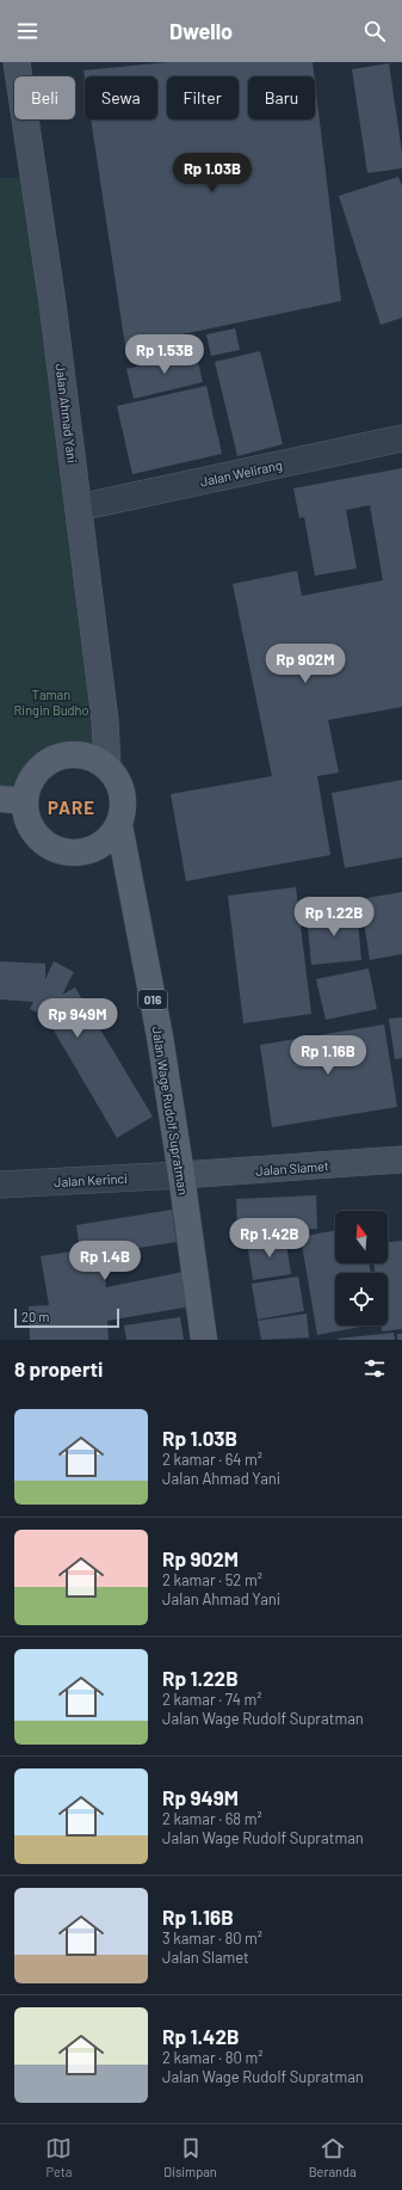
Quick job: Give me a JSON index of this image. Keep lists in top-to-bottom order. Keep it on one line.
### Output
{"streets":{"main road":["Jalan Ahmad Yani","016","Jalan Wage Rudolf Supratman","Jalan Slamet"],"street":["Jalan Welirang","Jalan Kerinci"]},"crossings":[["Jalan Ahmad Yani","Jalan Welirang"],["Jalan Ahmad Yani","016"],["Jalan Ahmad Yani","Jalan Wage Rudolf Supratman"],["016","Jalan Wage Rudolf Supratman"],["Jalan Wage Rudolf Supratman","Jalan Slamet"],["Jalan Wage Rudolf Supratman","Jalan Kerinci"],["Jalan Slamet","Jalan Kerinci"]],"districts":["PARE"],"parks":["Taman Ringin Budho"],"scale_bar":"20 m","north":"top","page":{"header":"Dwello","chip":["Beli","Sewa","Filter","Baru"],"price":["Rp 1.03B","Rp 1.53B","Rp 902M","Rp 1.22B","Rp 949M","Rp 1.16B","Rp 1.42B","Rp 1.4B"],"scale":"20 m","heading":"8 properti","list":[{"name":"Rp 1.03B","note":"2 kamar · 64 m² · Jalan Ahmad Yani"},{"name":"Rp 902M","note":"2 kamar · 52 m² · Jalan Ahmad Yani"},{"name":"Rp 1.22B","note":"2 kamar · 74 m² · Jalan Wage Rudolf Supratman"},{"name":"Rp 949M","note":"2 kamar · 68 m² · Jalan Wage Rudolf Supratman"},{"name":"Rp 1.16B","note":"3 kamar · 80 m² · Jalan Slamet"},{"name":"Rp 1.42B","note":"2 kamar · 80 m² · Jalan Wage Rudolf Supratman"}],"tabs":["Peta","Disimpan","Beranda"]}}
